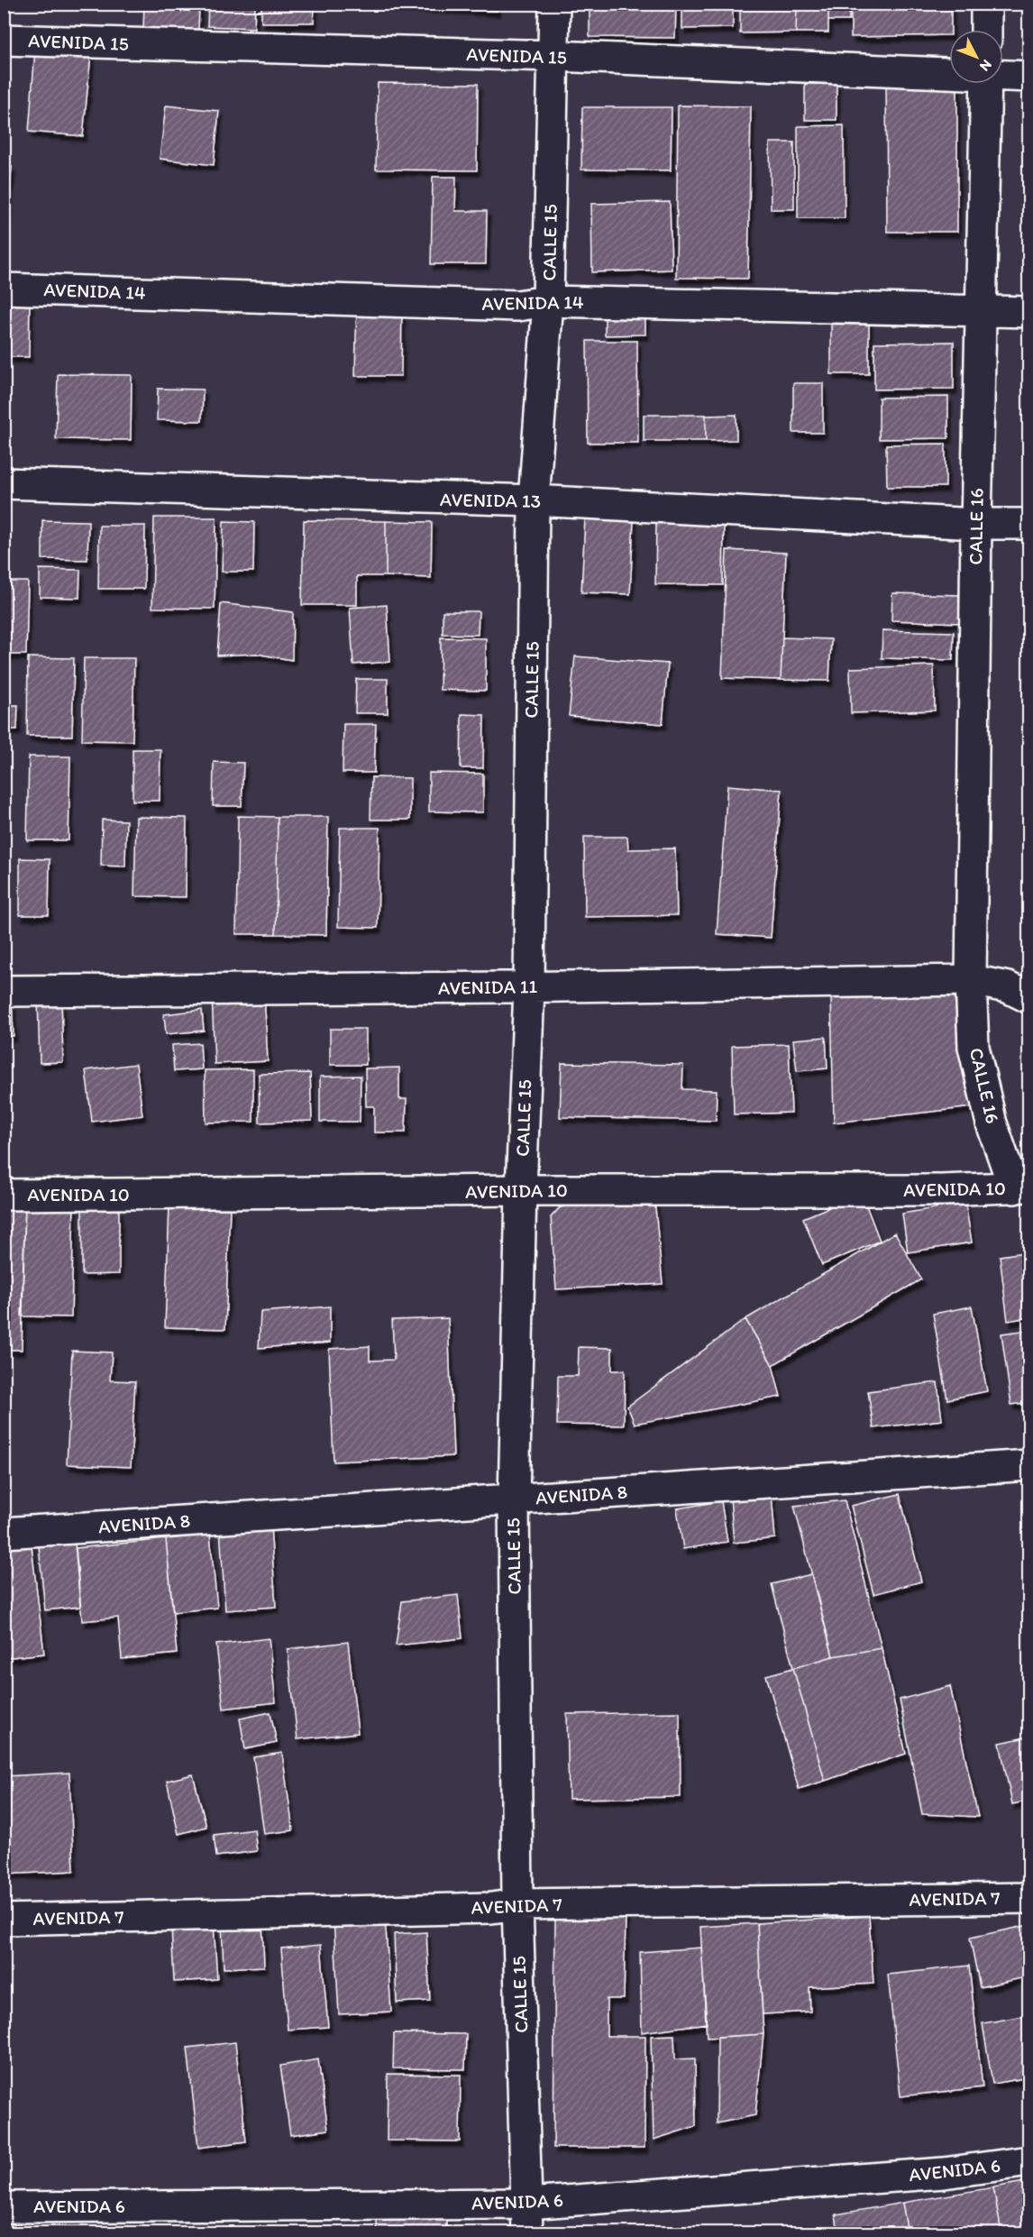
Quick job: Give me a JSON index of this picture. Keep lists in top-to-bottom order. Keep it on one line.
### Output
{"streets":{"street":["AVENIDA 15","CALLE 15","AVENIDA 14","AVENIDA 13","CALLE 16","AVENIDA 11","AVENIDA 10","AVENIDA 8","AVENIDA 7","AVENIDA 6"]},"crossings":[["AVENIDA 15","CALLE 15"],["CALLE 15","AVENIDA 14"],["CALLE 15","AVENIDA 13"],["CALLE 15","AVENIDA 11"],["CALLE 15","AVENIDA 10"],["CALLE 15","AVENIDA 8"],["CALLE 15","AVENIDA 7"],["CALLE 15","AVENIDA 6"],["AVENIDA 14","CALLE 16"],["AVENIDA 13","CALLE 16"],["CALLE 16","AVENIDA 11"],["CALLE 16","AVENIDA 10"]],"north":"bottom right"}
